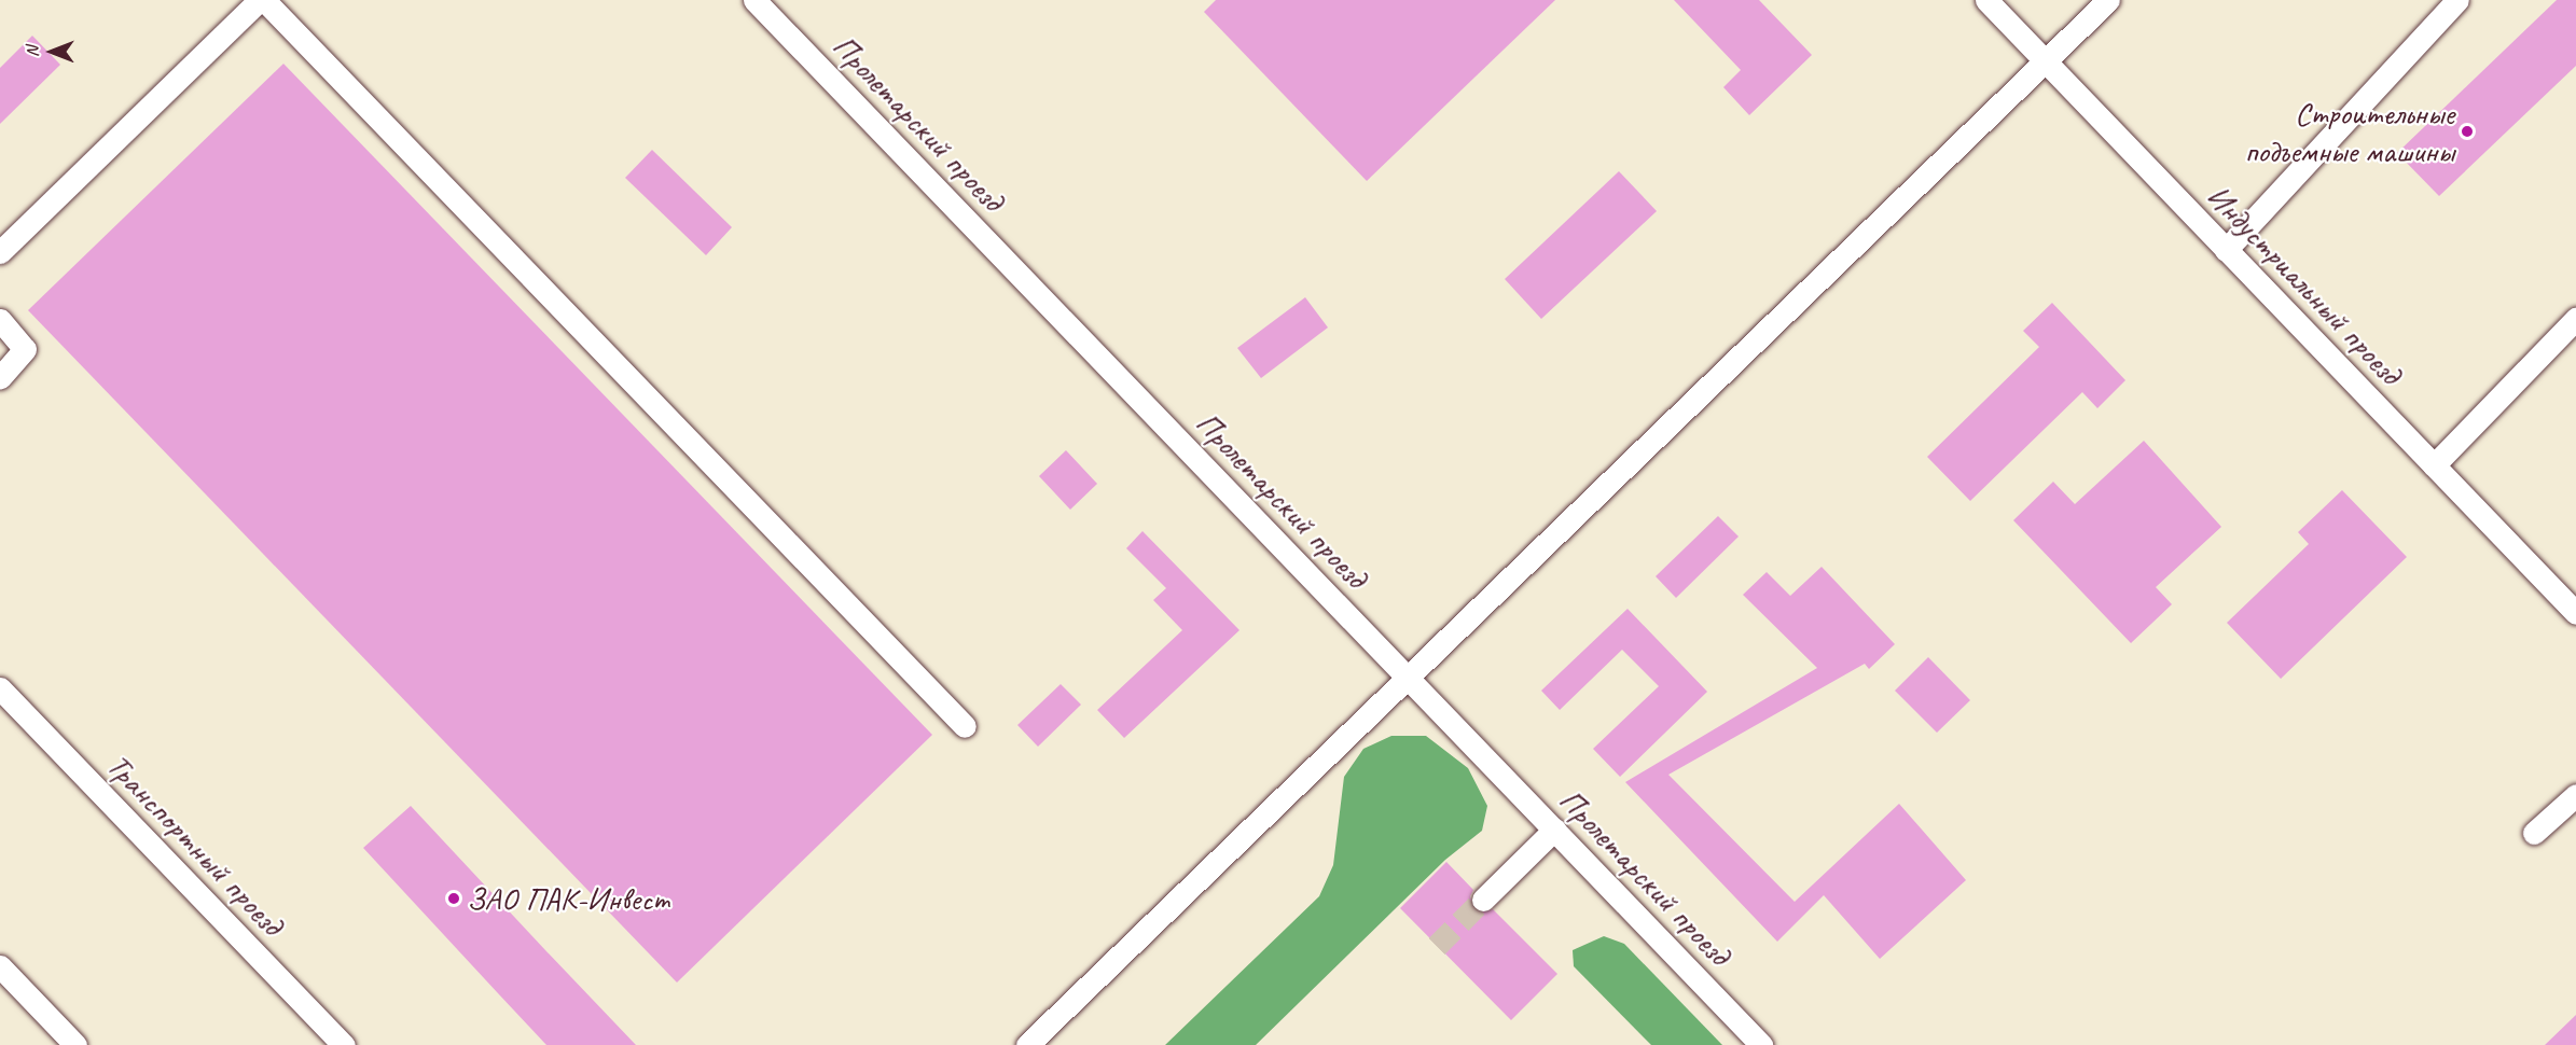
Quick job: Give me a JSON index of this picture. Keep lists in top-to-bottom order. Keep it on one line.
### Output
{"streets":{"street":["Пролетарский проезд","Индустриальный проезд","Транспортный проезд"]},"places":["Строительные подъемные машины","ЗАО ПАК-Инвест"],"north":"left"}
